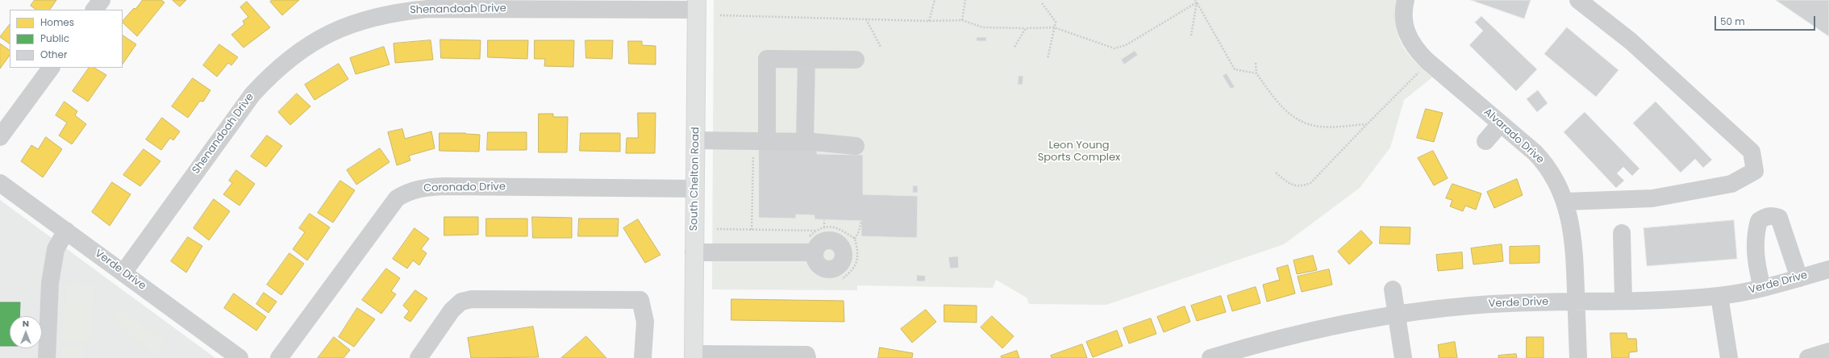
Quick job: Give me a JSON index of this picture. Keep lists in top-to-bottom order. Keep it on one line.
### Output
{"streets":{"main road":["South Chelton Road"],"street":["Shenandoah Drive","Alvarado Drive","Coronado Drive","Verde Drive"]},"crossings":[["Shenandoah Drive","South Chelton Road"],["Shenandoah Drive","Verde Drive"],["Alvarado Drive","Verde Drive"],["South Chelton Road","Coronado Drive"]],"parks":["Leon Young Sports Complex"],"legend":["Homes","Public","Other"],"scale_bar":"50 m","north":"top"}
